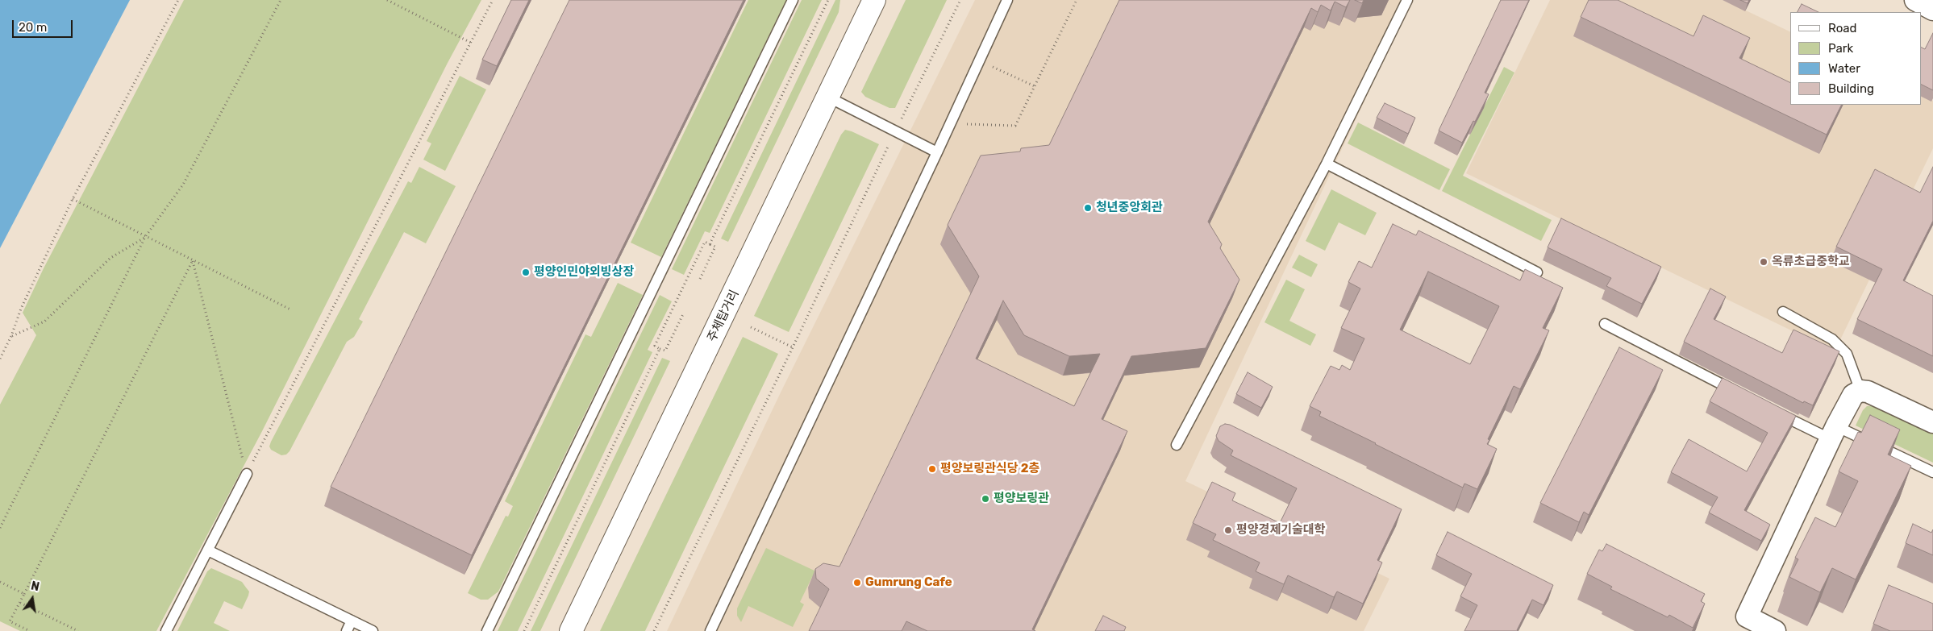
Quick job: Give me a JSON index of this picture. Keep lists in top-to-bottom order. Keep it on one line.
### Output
{"streets":{"main road":["주체탑거리"]},"places":["청년중앙회관","옥류초급중학교","평양인민야외빙상장","평양보링관식당 2층","평양보링관","평양경제기술대학","Gumrung Cafe"],"legend":["Road","Park","Water","Building"],"scale_bar":"20 m","north":"top"}
